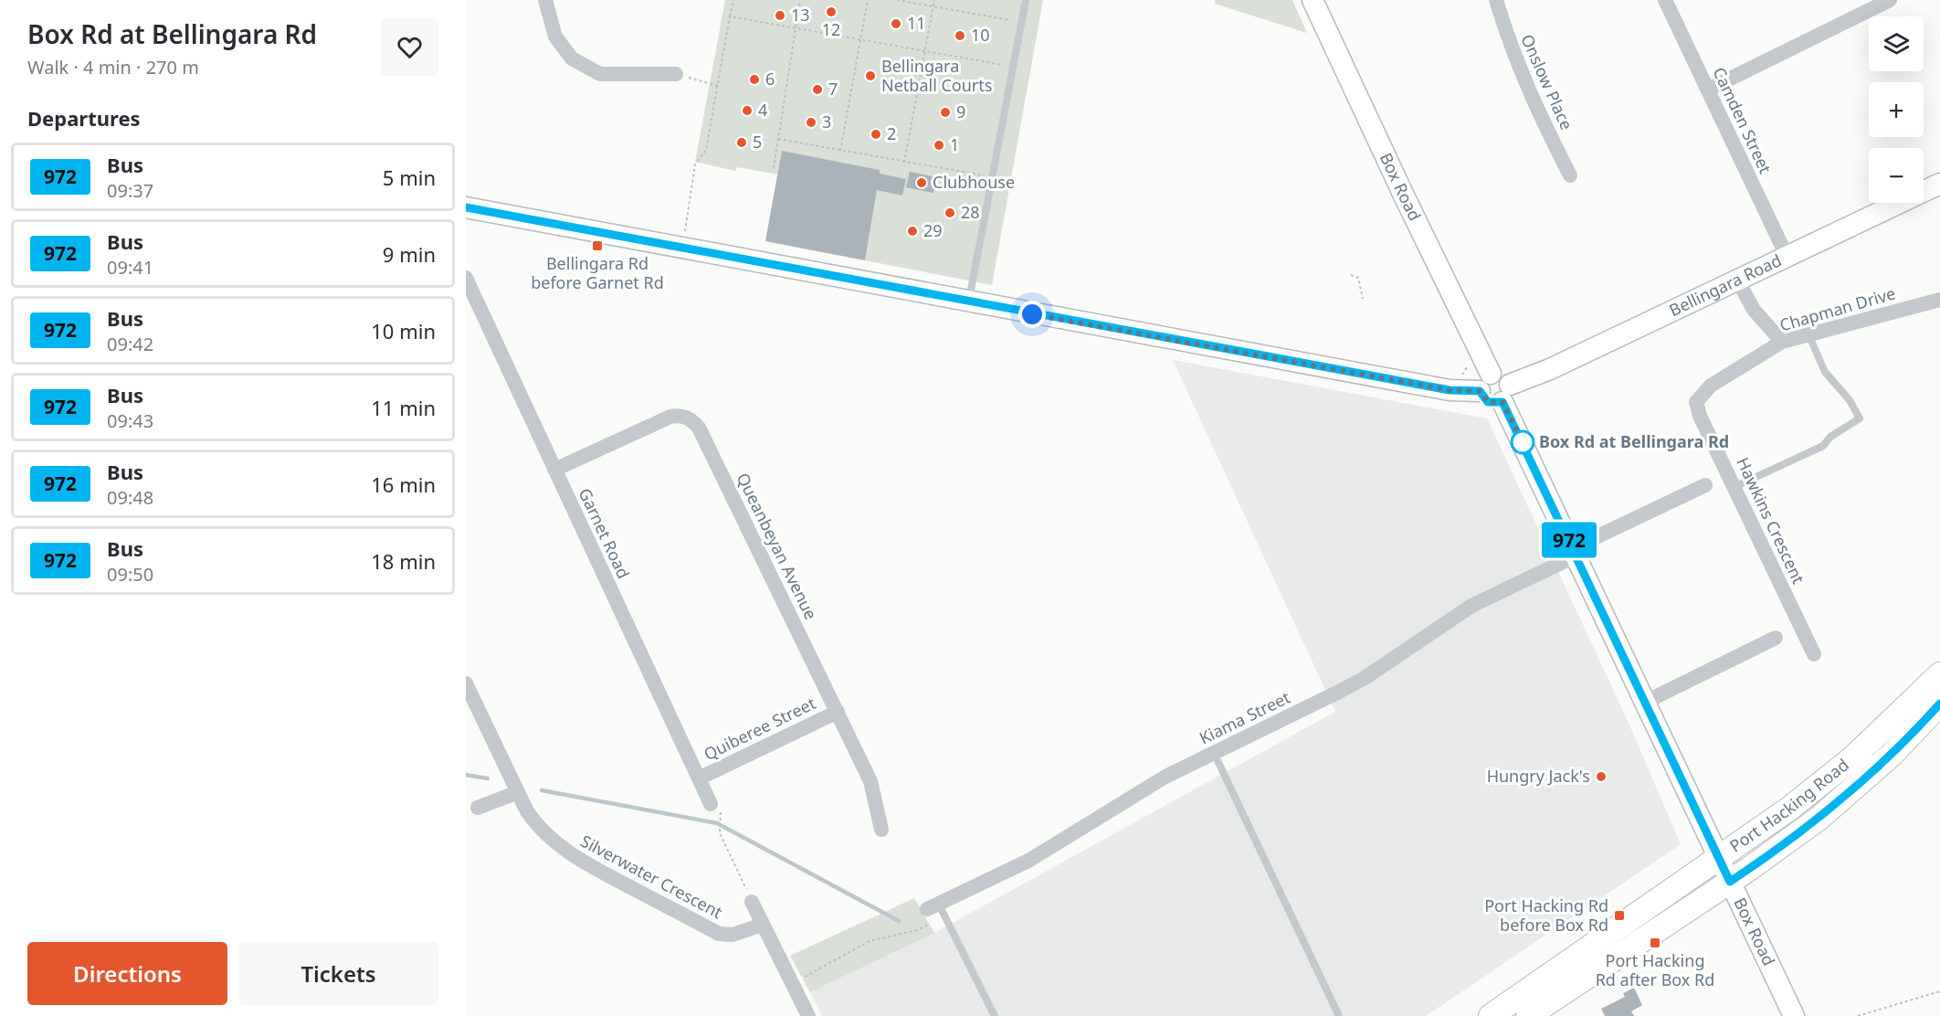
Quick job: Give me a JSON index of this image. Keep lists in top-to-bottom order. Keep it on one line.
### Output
{"streets":{"main road":["Port Hacking Road"],"street":["Onslow Place","Camden Street","Box Road","Bellingara Road","Chapman Drive","Hawkins Crescent","Garnet Road","Queanbeyan Avenue","Kiama Street","Quiberee Street","Silverwater Crescent"]},"crossings":[["Camden Street","Bellingara Road"],["Box Road","Bellingara Road"],["Box Road","Kiama Street"],["Box Road","Port Hacking Road"],["Chapman Drive","Hawkins Crescent"],["Garnet Road","Queanbeyan Avenue"],["Garnet Road","Quiberee Street"],["Queanbeyan Avenue","Quiberee Street"]],"places":{"other":["12","13","11","10","Bellingara Netball Courts","6","7","4","9","3","2","5","1","Clubhouse","28","29","Box Rd at Bellingara Rd","Hungry Jack's"],"transit":["Bellingara Rd before Garnet Rd","Port Hacking Rd before Box Rd","Port Hacking Rd after Box Rd"]},"lines":["bus line 972"],"page":{"heading":[["Box Rd at Bellingara Rd","Walk · 4 min · 270 m"],"Departures"],"on_map":"972","map_buttons":["+","−"],"list":[{"mark":"972","name":"Bus","note":"09:37","value":"5 min"},{"mark":"972","name":"Bus","note":"09:41","value":"9 min"},{"mark":"972","name":"Bus","note":"09:42","value":"10 min"},{"mark":"972","name":"Bus","note":"09:43","value":"11 min"},{"mark":"972","name":"Bus","note":"09:48","value":"16 min"},{"mark":"972","name":"Bus","note":"09:50","value":"18 min"}],"buttons":["Directions","Tickets"]}}
